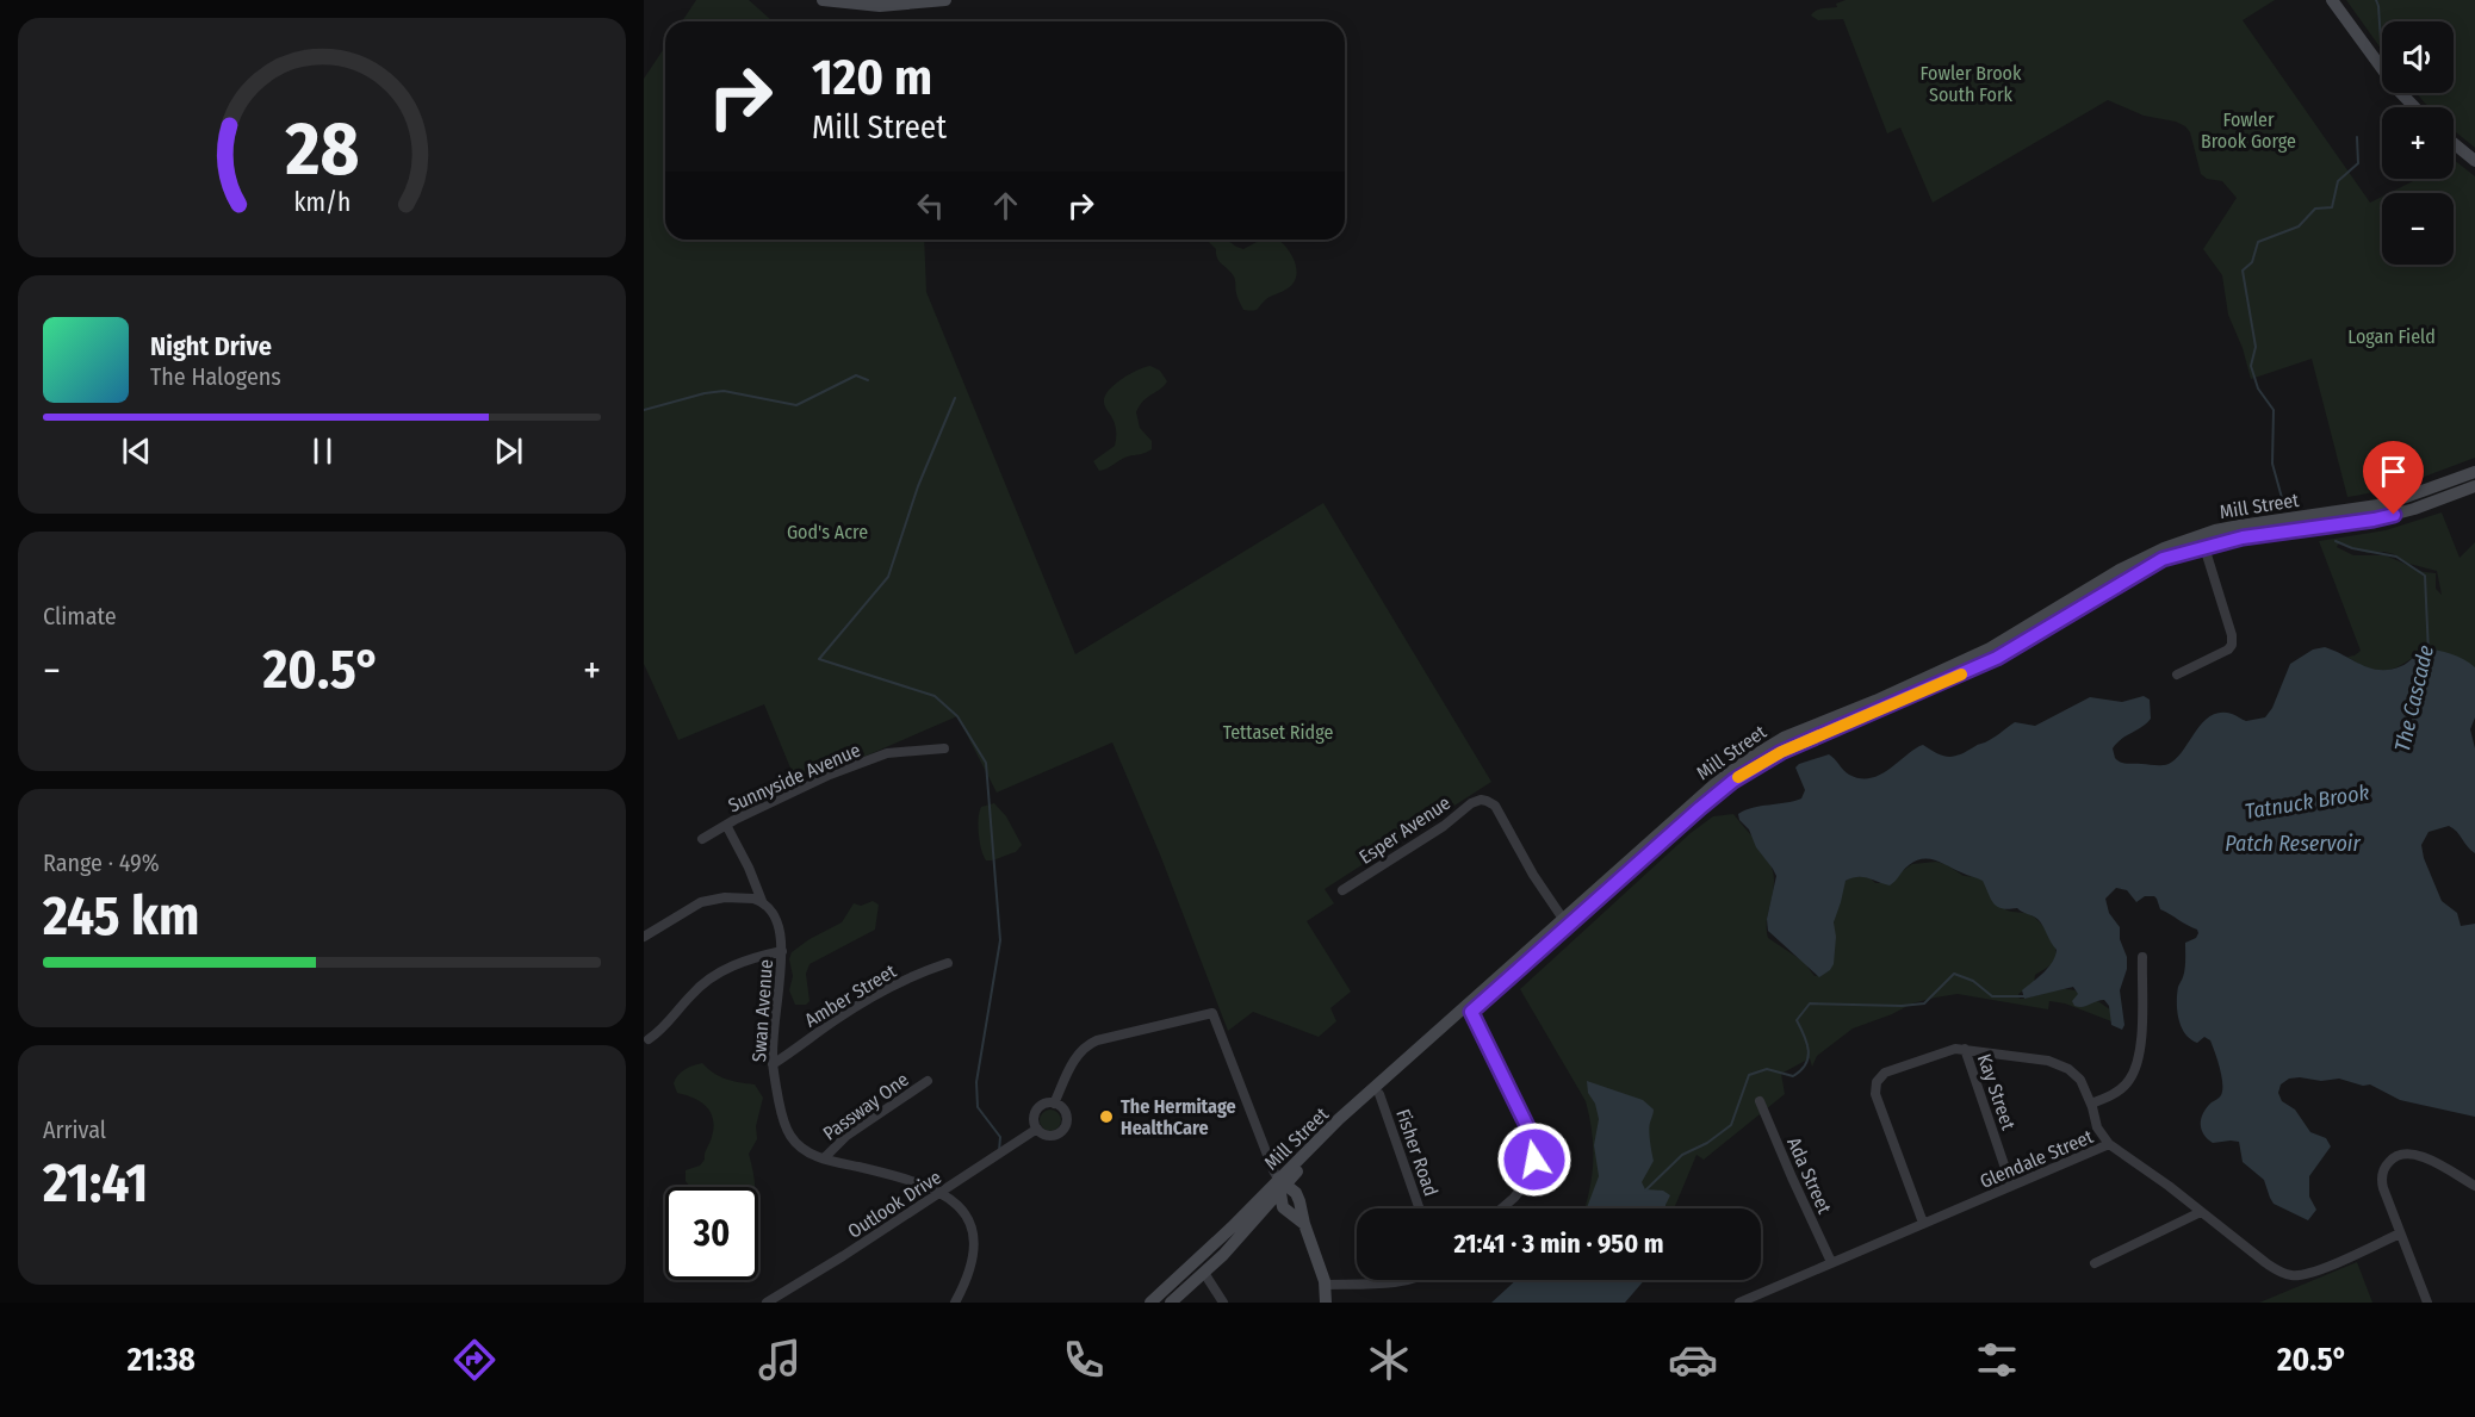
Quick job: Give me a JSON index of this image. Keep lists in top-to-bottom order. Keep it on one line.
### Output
{"streets":{"main road":["Mill Street"],"street":["Sunnyside Avenue","Esper Avenue","Amber Street","Swan Avenue","Kay Street","Passway One","Fisher Road","Glendale Street","Ada Street","Outlook Drive"]},"crossings":[["Mill Street","Esper Avenue"],["Mill Street","Fisher Road"],["Sunnyside Avenue","Swan Avenue"],["Amber Street","Swan Avenue"],["Swan Avenue","Passway One"],["Swan Avenue","Outlook Drive"],["Kay Street","Glendale Street"],["Glendale Street","Ada Street"]],"water":["The Cascade","Tatnuck Brook","Patch Reservoir"],"parks":["Fowler Brook South Fork","Fowler Brook Gorge","Logan Field","God's Acre","Tettaset Ridge"],"places":["The Hermitage HealthCare"],"page":{"map_buttons":["+","−"],"turn":["120 m","Mill Street"],"song":["Night Drive","The Halogens"],"tile":["Climate",["Range · 49%","245 km"],["Arrival","21:41"]],"heat":["−","20.5°","+"],"limit":"30","trip":"21:41 · 3 min · 950 m","tabs":["21:38","20.5°"],"gauge":["28","km/h"]}}
